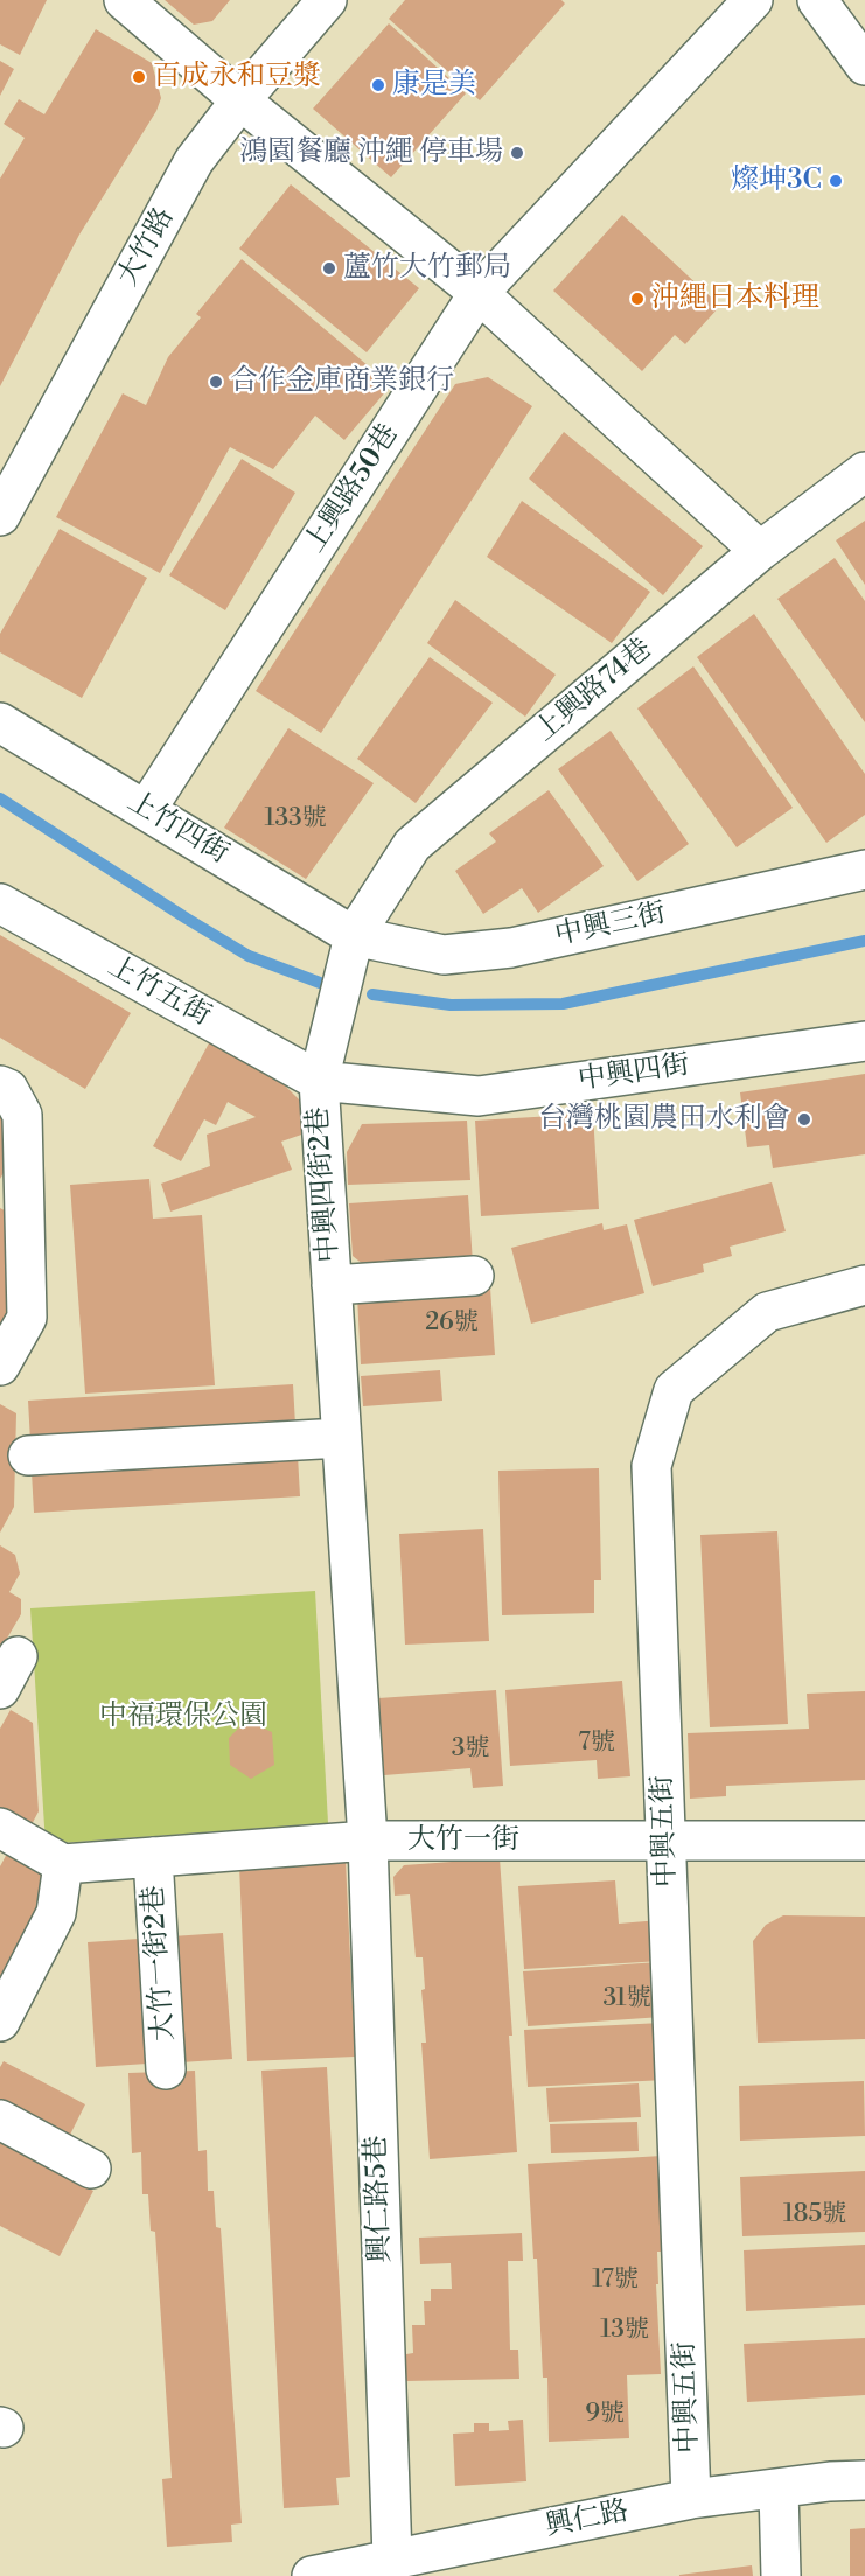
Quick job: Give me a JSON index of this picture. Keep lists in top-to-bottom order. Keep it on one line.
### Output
{"streets":{"street":["大竹路","上興路50巷","上興路74巷","上竹四街","中興三街","上竹五街","中興四街","中興四街2巷","中興五街","大竹一街","大竹一街2巷","興仁路5巷","興仁路"]},"crossings":[["上興路50巷","上竹四街"],["上興路74巷","上竹四街"],["上興路74巷","中興三街"],["上興路74巷","中興四街2巷"],["上竹四街","中興三街"],["上竹四街","中興四街2巷"],["中興三街","中興四街2巷"],["上竹五街","中興四街"],["上竹五街","中興四街2巷"],["中興四街","中興四街2巷"],["中興四街2巷","大竹一街"],["中興四街2巷","興仁路5巷"],["中興五街","大竹一街"],["中興五街","興仁路"],["大竹一街","大竹一街2巷"],["大竹一街","興仁路5巷"],["興仁路5巷","興仁路"]],"parks":["中福環保公園"],"places":["百成永和豆漿","康是美","鴻園餐廳 沖繩 停車場","燦坤3C","蘆竹大竹郵局","沖繩日本料理","合作金庫商業銀行","台灣桃園農田水利會"],"house_numbers":["133號","26號","7號","3號","31號","185號","17號","13號","9號"]}
